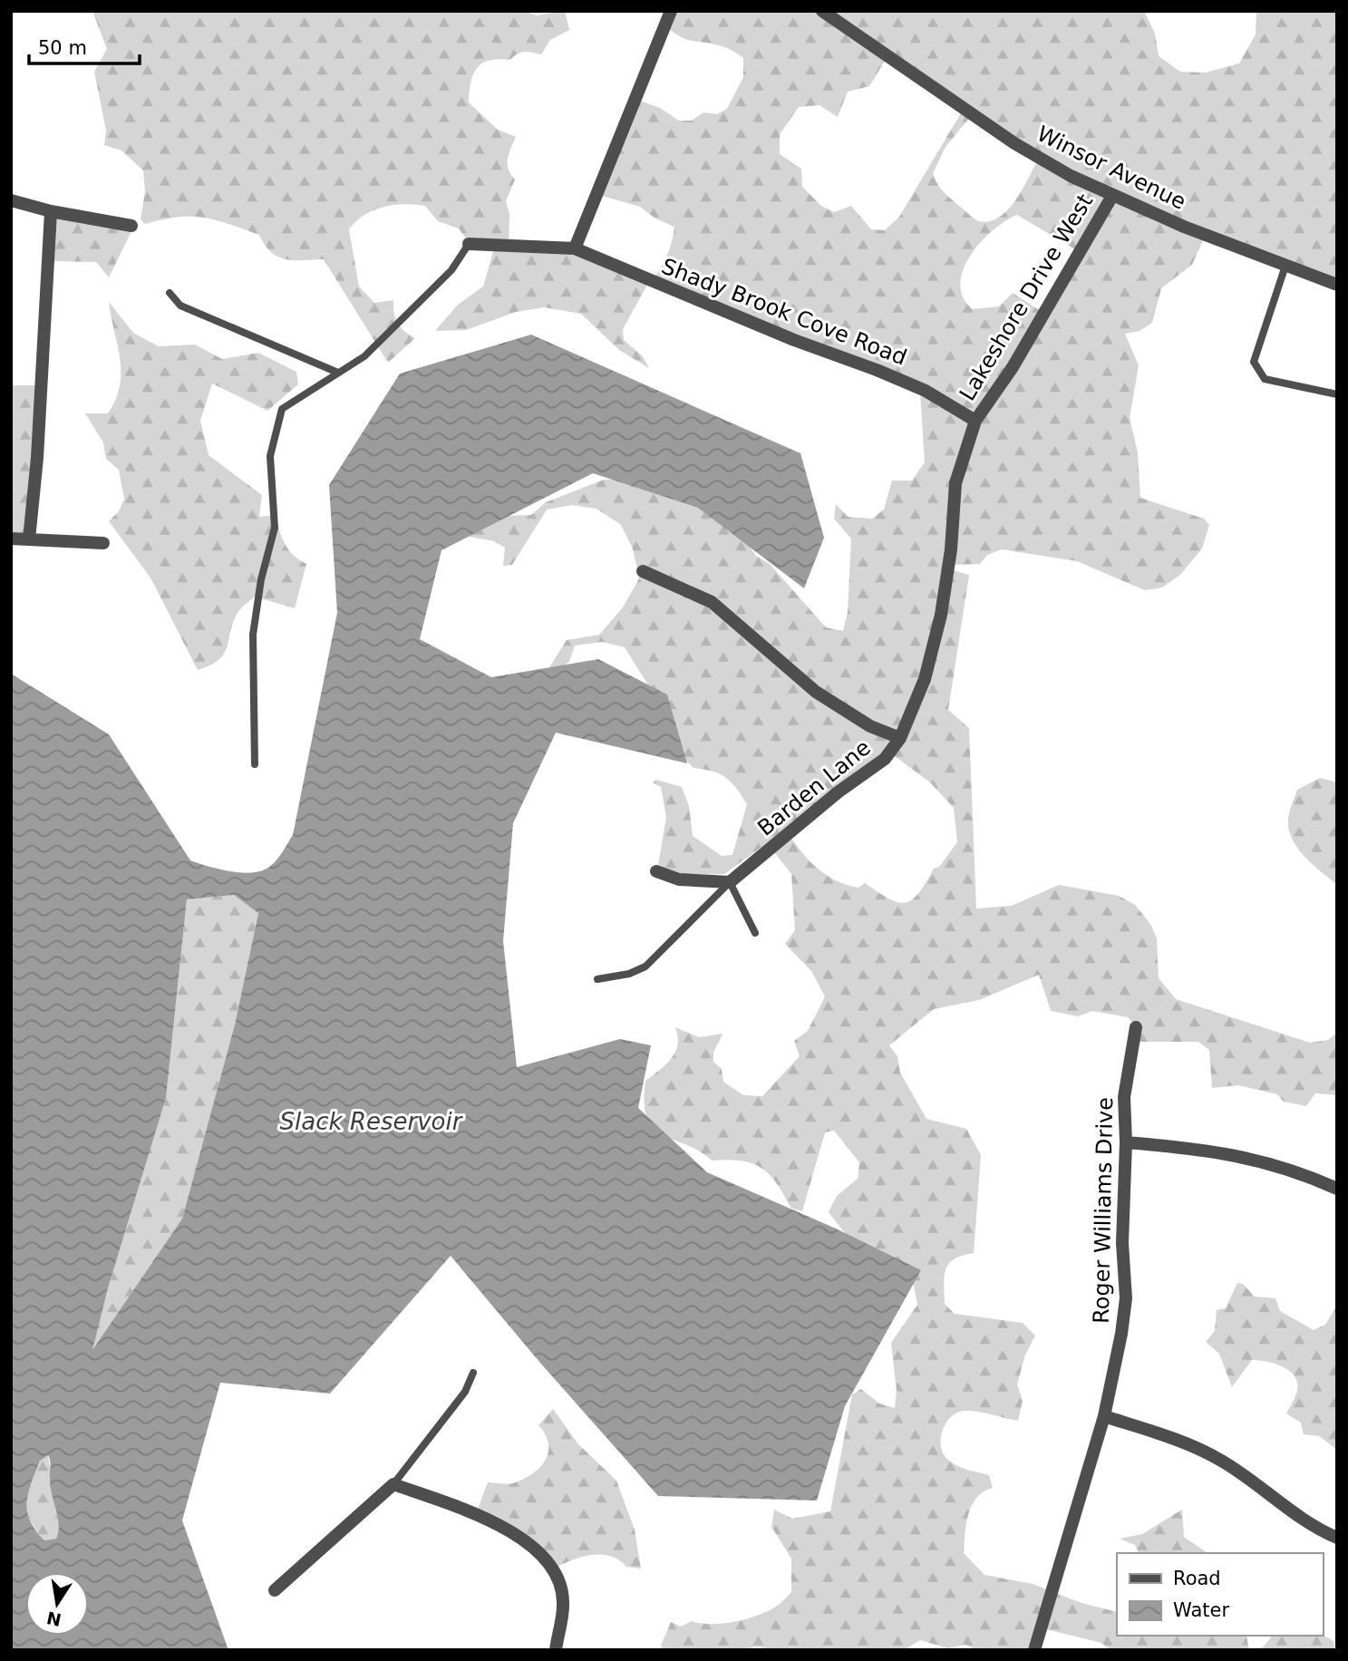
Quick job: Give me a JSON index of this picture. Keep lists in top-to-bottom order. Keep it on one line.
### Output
{"streets":{"street":["Winsor Avenue","Lakeshore Drive West","Shady Brook Cove Road","Barden Lane","Roger Williams Drive"]},"crossings":[["Winsor Avenue","Lakeshore Drive West"],["Lakeshore Drive West","Shady Brook Cove Road"],["Lakeshore Drive West","Barden Lane"],["Shady Brook Cove Road","Barden Lane"]],"water":["Slack Reservoir"],"legend":["Road","Water"],"scale_bar":"50 m","north":"bottom"}
